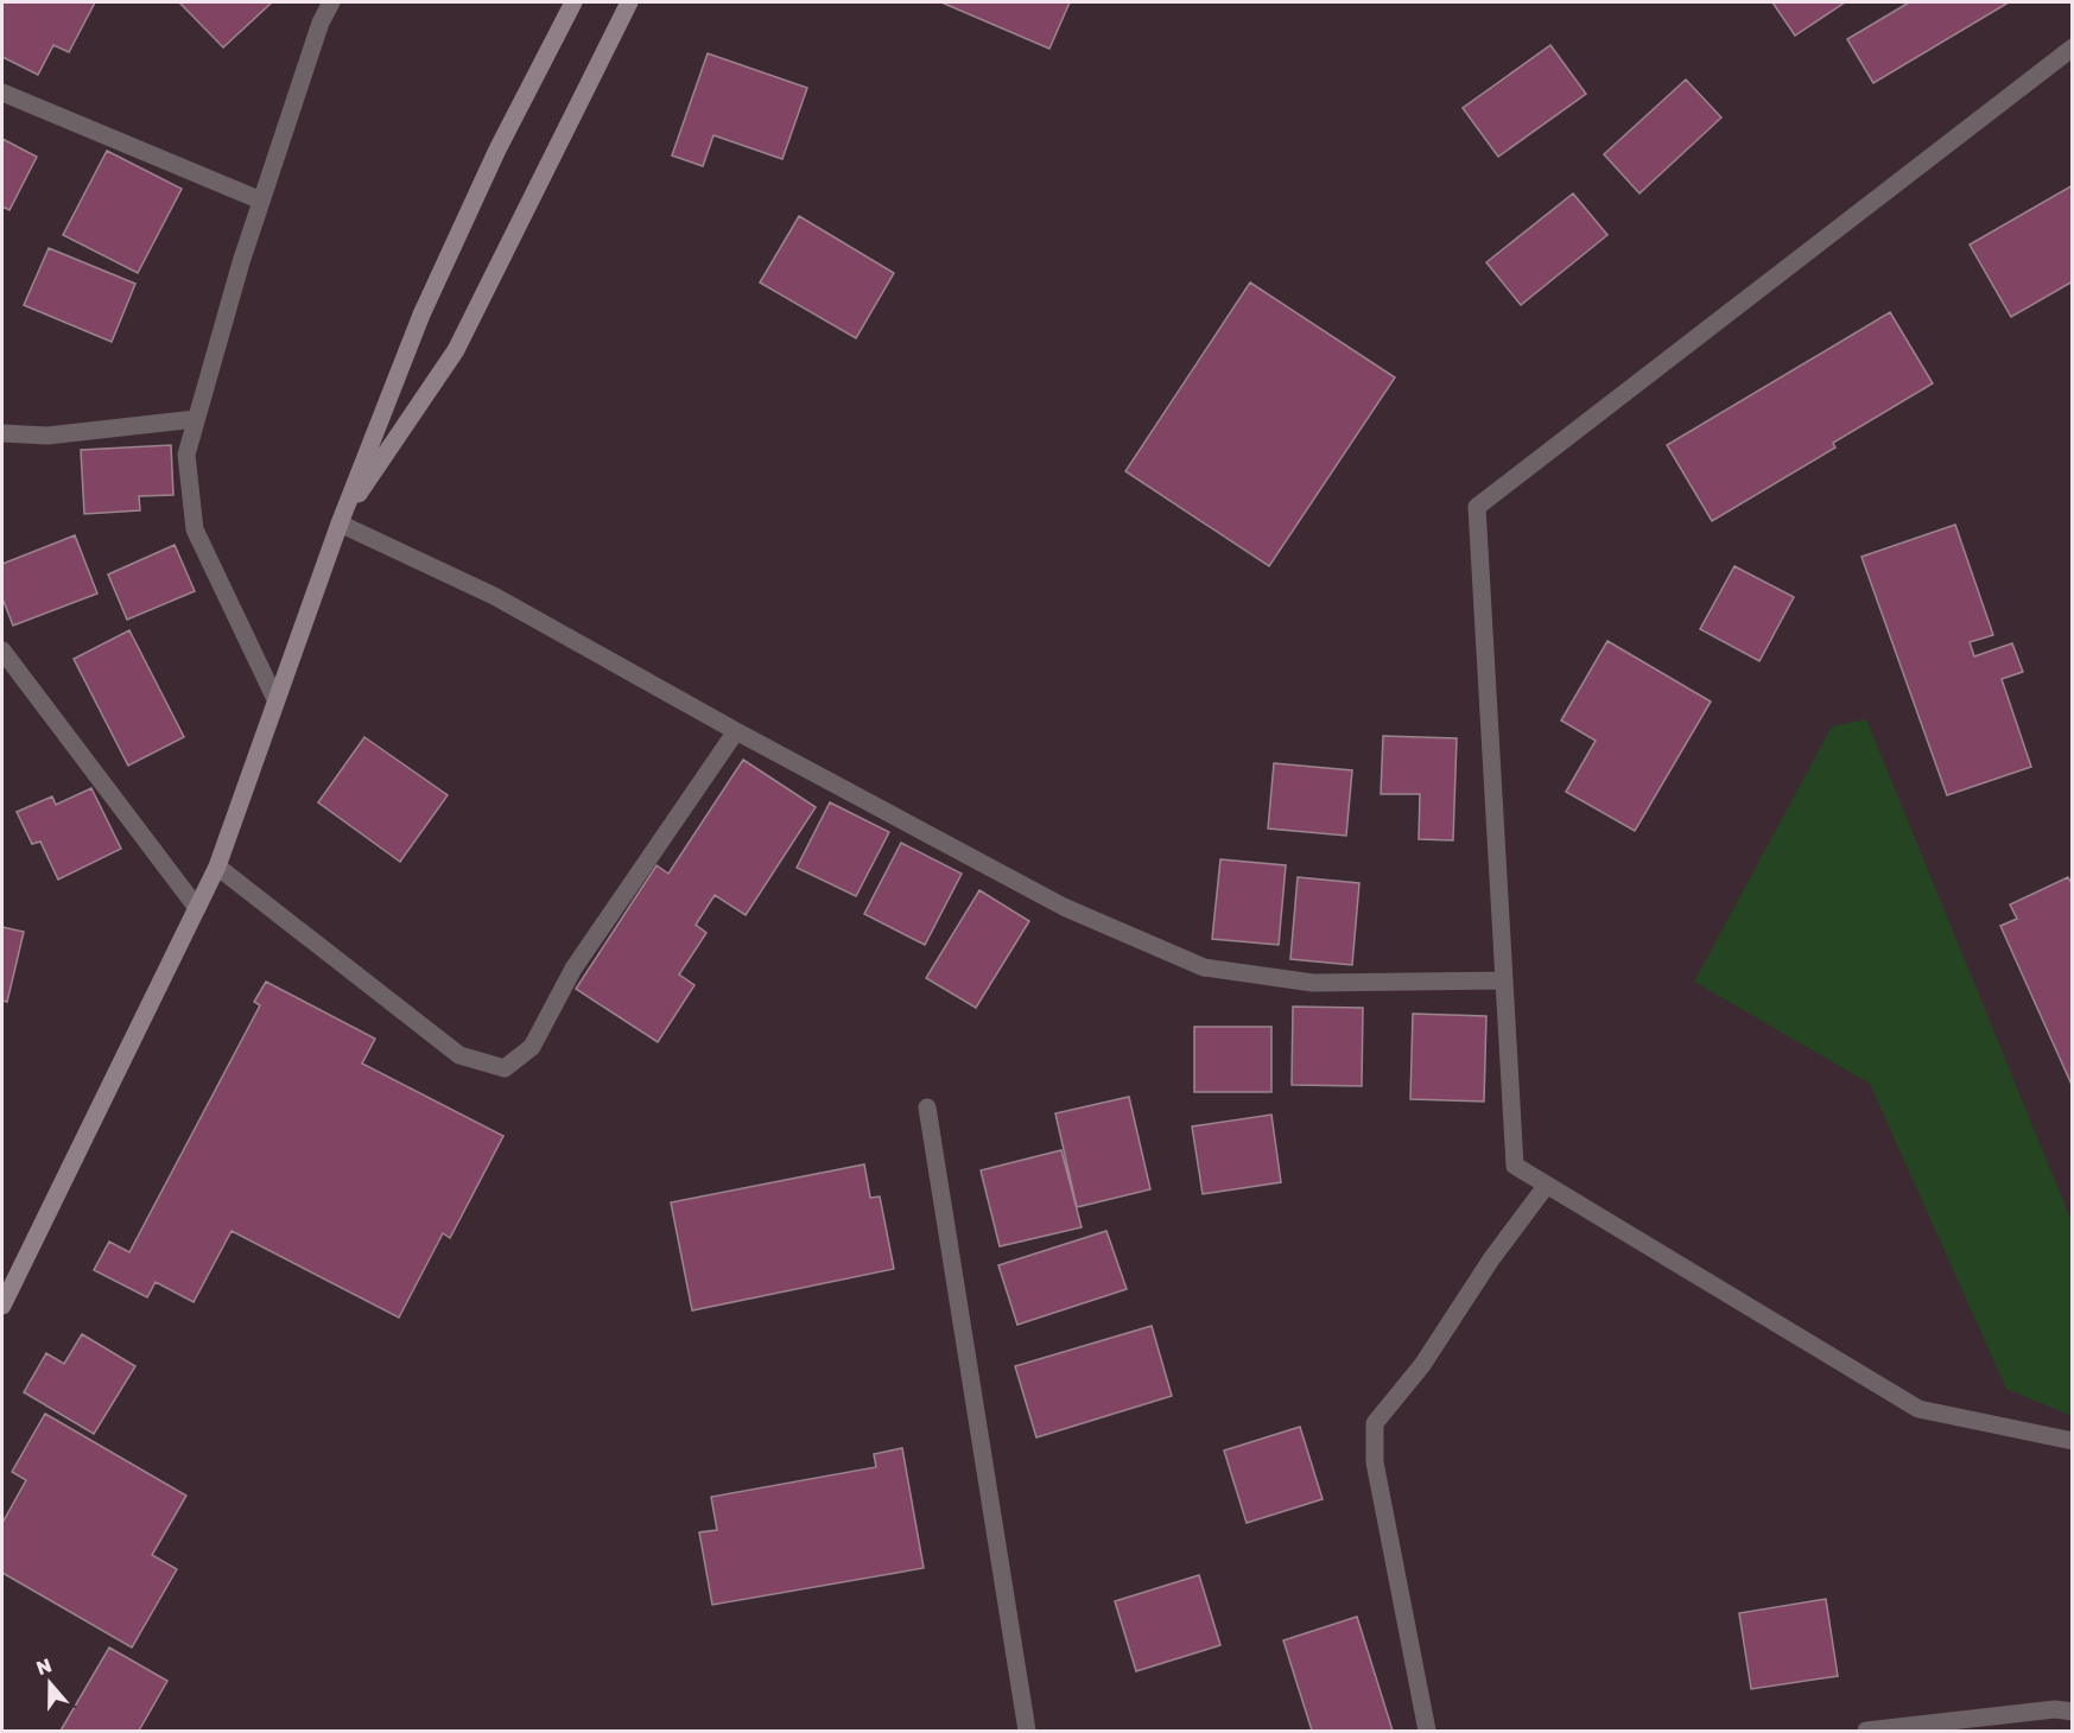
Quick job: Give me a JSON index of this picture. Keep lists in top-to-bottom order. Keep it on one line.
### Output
{"north":"top"}
